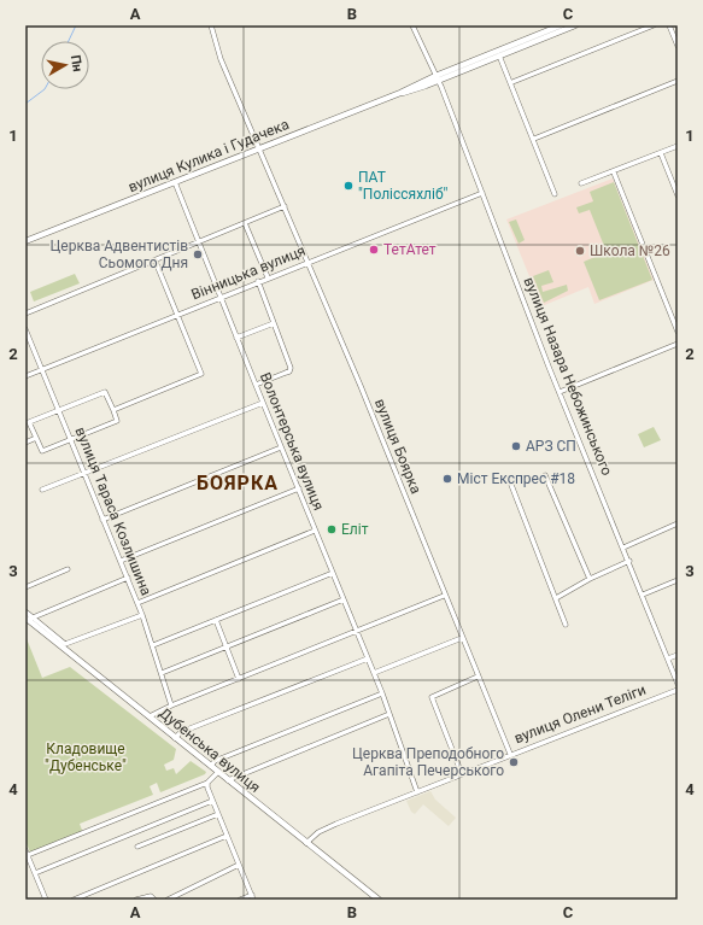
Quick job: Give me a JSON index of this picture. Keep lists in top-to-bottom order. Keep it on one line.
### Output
{"streets":{"main road":["вулиця Кулика і Гудачека","Дубенська вулиця"],"street":["Вінницька вулиця","вулиця Назара Небожинського","Волонтерська вулиця","вулиця Боярка","вулиця Тараса Козлишина","вулиця Олени Теліги"]},"crossings":[["вулиця Кулика і Гудачека","вулиця Назара Небожинського"],["вулиця Кулика і Гудачека","Волонтерська вулиця"],["вулиця Кулика і Гудачека","вулиця Боярка"],["Вінницька вулиця","вулиця Назара Небожинського"],["Вінницька вулиця","Волонтерська вулиця"],["Вінницька вулиця","вулиця Боярка"],["Вінницька вулиця","вулиця Тараса Козлишина"],["Волонтерська вулиця","вулиця Олени Теліги"],["вулиця Боярка","вулиця Олени Теліги"],["вулиця Олени Теліги","Дубенська вулиця"]],"districts":["БОЯРКА"],"parks":["Кладовище \"Дубенське\""],"places":["ПАТ \"Поліссяхліб\"","ТетАтет","Школа №26","Церква Адвентистів Сьомого Дня","АРЗ СП","Міст Експрес #18","Еліт","Церква Преподобного Агапіта Печерського"],"north":"right","grid":{"columns":["A","B","C"],"rows":["1","2","3","4"]}}
